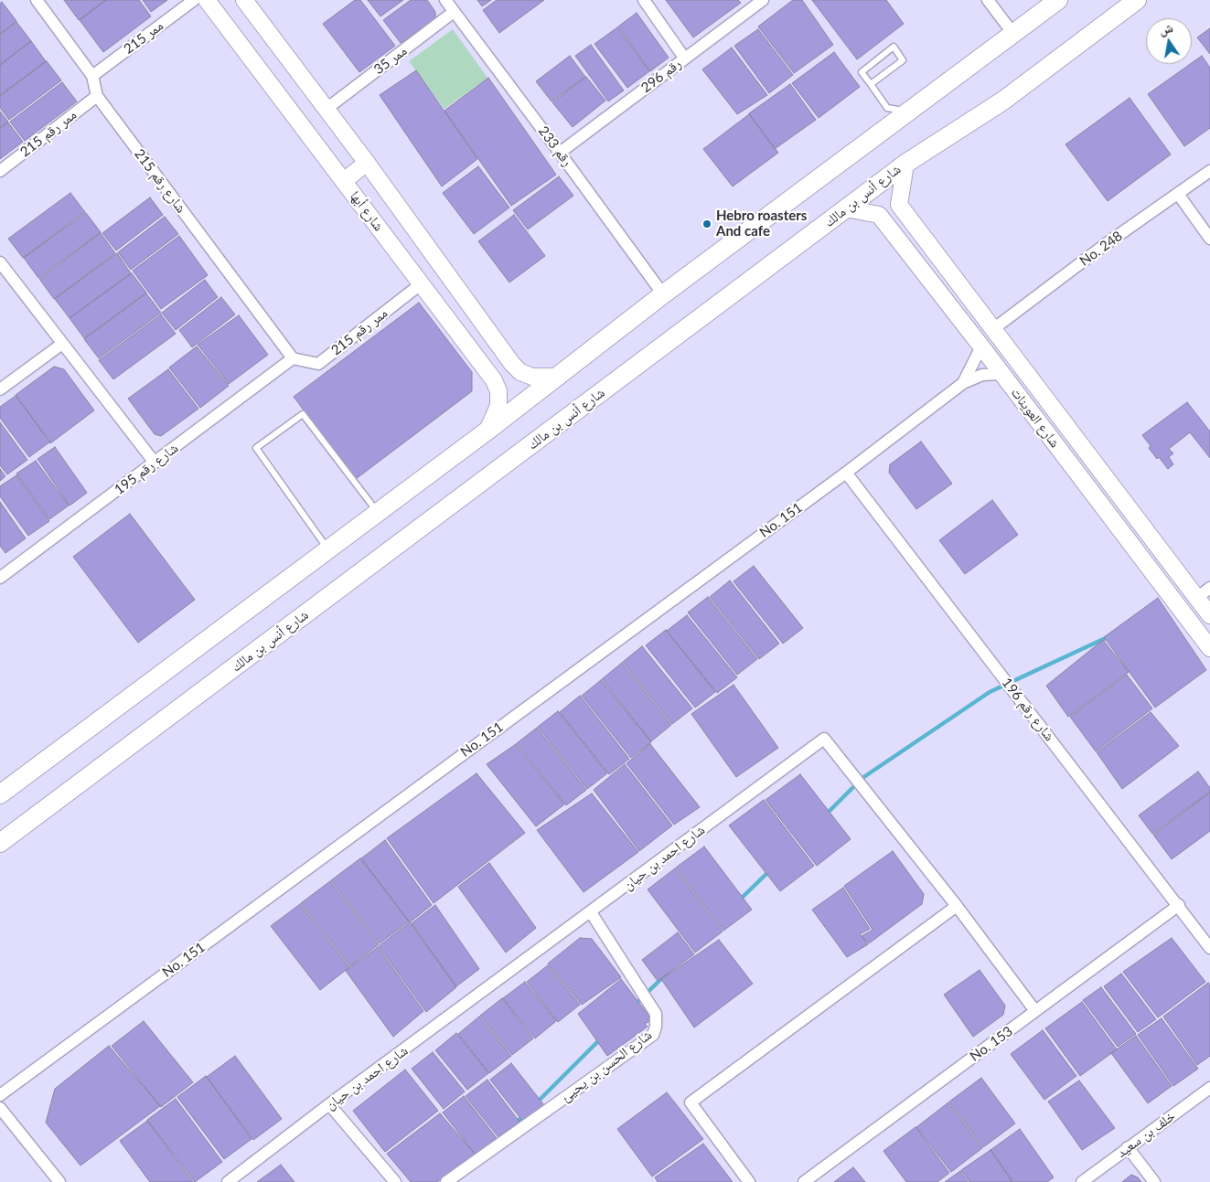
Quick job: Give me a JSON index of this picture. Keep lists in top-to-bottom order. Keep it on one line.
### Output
{"streets":{"main road":["شارع أنس بن مالك"],"street":["ممر 215","ممر 35","رقم 296","ممر رقم 215","رقم 233","شارع رقم 215","شارع أبها","No. 248","شارع العوينات","شارع رقم 195","No. 151","شارع رقم 196","شارع احمد بن حيان","No. 153","شارع الحسن بن يحيئ","خلف بن سعيد"]},"crossings":[["ممر 215","شارع رقم 215"],["ممر 35","رقم 233"],["ممر 35","شارع أبها"],["رقم 296","رقم 233"],["ممر رقم 215","شارع رقم 215"],["ممر رقم 215","شارع أبها"],["ممر رقم 215","شارع رقم 195"],["شارع رقم 215","شارع رقم 195"],["شارع أنس بن مالك","شارع العوينات"],["No. 248","شارع العوينات"],["شارع العوينات","No. 151"],["No. 151","شارع رقم 196"],["شارع رقم 196","No. 153"],["شارع احمد بن حيان","No. 153"],["شارع احمد بن حيان","شارع الحسن بن يحيئ"]],"places":["Hebro roasters And cafe"],"north":"top"}
